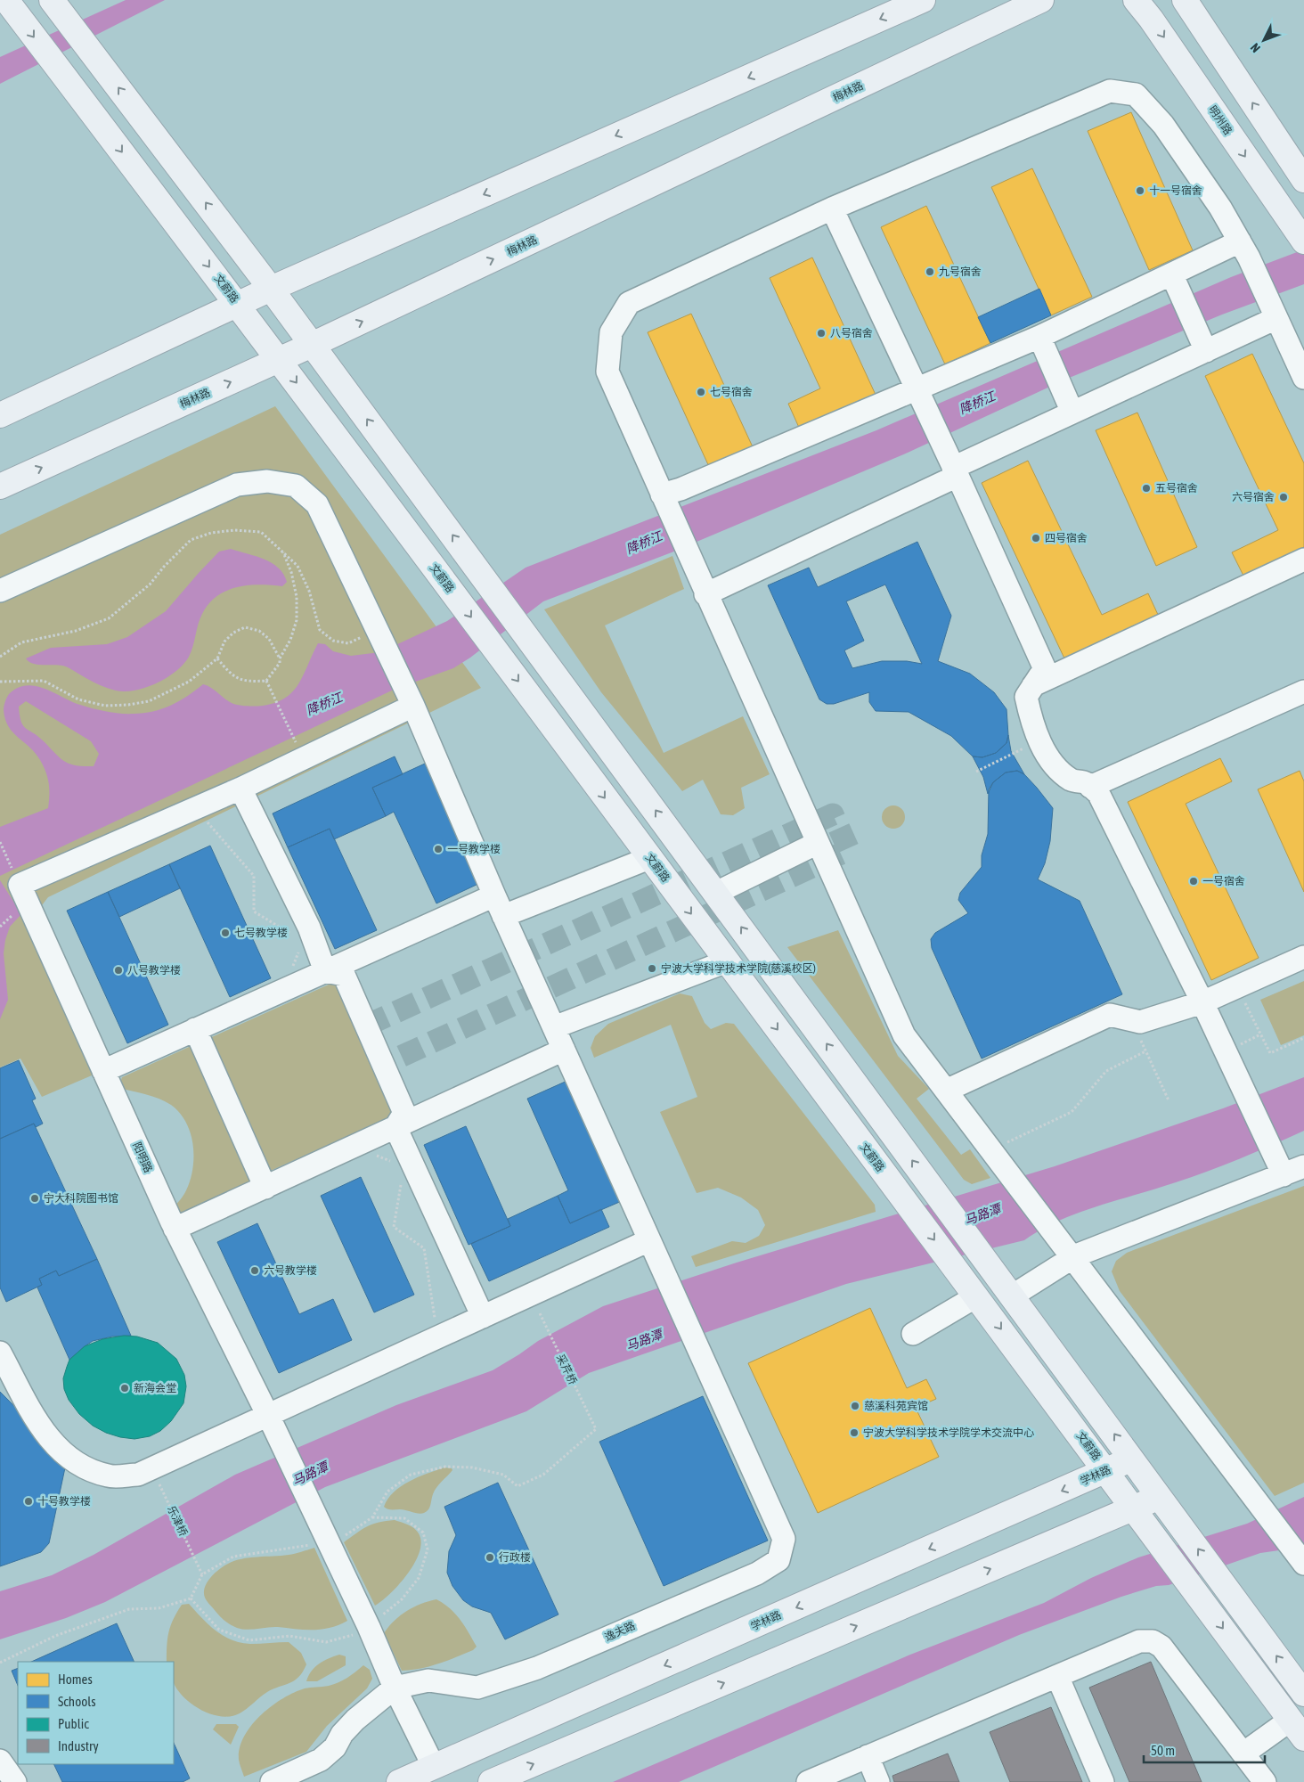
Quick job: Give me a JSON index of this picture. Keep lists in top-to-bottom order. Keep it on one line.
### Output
{"streets":{"main road":["梅林路","明州路","文蔚路","学林路"],"street":["阳明路","逸夫路"],"path":["采芹桥","乐津桥"]},"crossings":[["梅林路","文蔚路"],["文蔚路","学林路"],["阳明路","采芹桥"],["阳明路","学林路"],["阳明路","逸夫路"]],"water":["降桥江","马路潭"],"places":["十一号宿舍","九号宿舍","八号宿舍","七号宿舍","五号宿舍","六号宿舍","四号宿舍","一号教学楼","一号宿舍","七号教学楼","宁波大学科学技术学院(慈溪校区)","八号教学楼","宁大科院图书馆","六号教学楼","新海会堂","慈溪科苑宾馆","宁波大学科学技术学院学术交流中心","十号教学楼","行政楼"],"legend":["Homes","Schools","Public","Industry"],"scale_bar":"50 m","north":"bottom left"}
